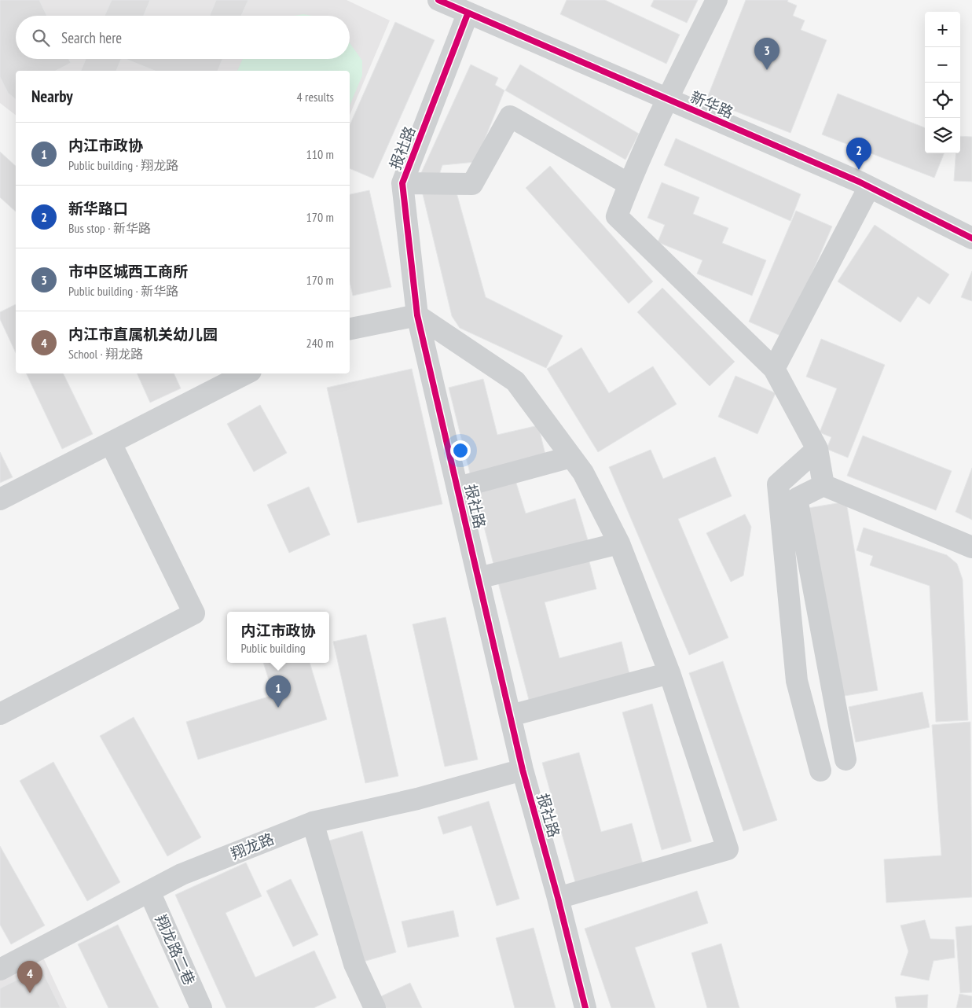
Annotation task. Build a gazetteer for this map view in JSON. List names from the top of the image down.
{
  "streets": {
    "street": [
      "新华路",
      "报社路",
      "翔龙路",
      "翔龙路二巷"
    ]
  },
  "crossings": [
    ["新华路", "报社路"],
    ["报社路", "翔龙路"],
    ["翔龙路", "翔龙路二巷"]
  ],
  "page": {
    "map_buttons": ["+", "−"],
    "search": "Search here",
    "pins": [
      "3",
      "2",
      "1",
      "4"
    ],
    "heading": ["Nearby", "4 results"],
    "list": [
      {
        "mark": "1",
        "name": "内江市政协",
        "note": "Public building · 翔龙路",
        "value": "110 m"
      },
      {
        "mark": "2",
        "name": "新华路口",
        "note": "Bus stop · 新华路",
        "value": "170 m"
      },
      {
        "mark": "3",
        "name": "市中区城西工商所",
        "note": "Public building · 新华路",
        "value": "170 m"
      },
      {
        "mark": "4",
        "name": "内江市直属机关幼儿园",
        "note": "School · 翔龙路",
        "value": "240 m"
      }
    ],
    "popup": ["内江市政协", "Public building"]
  }
}
